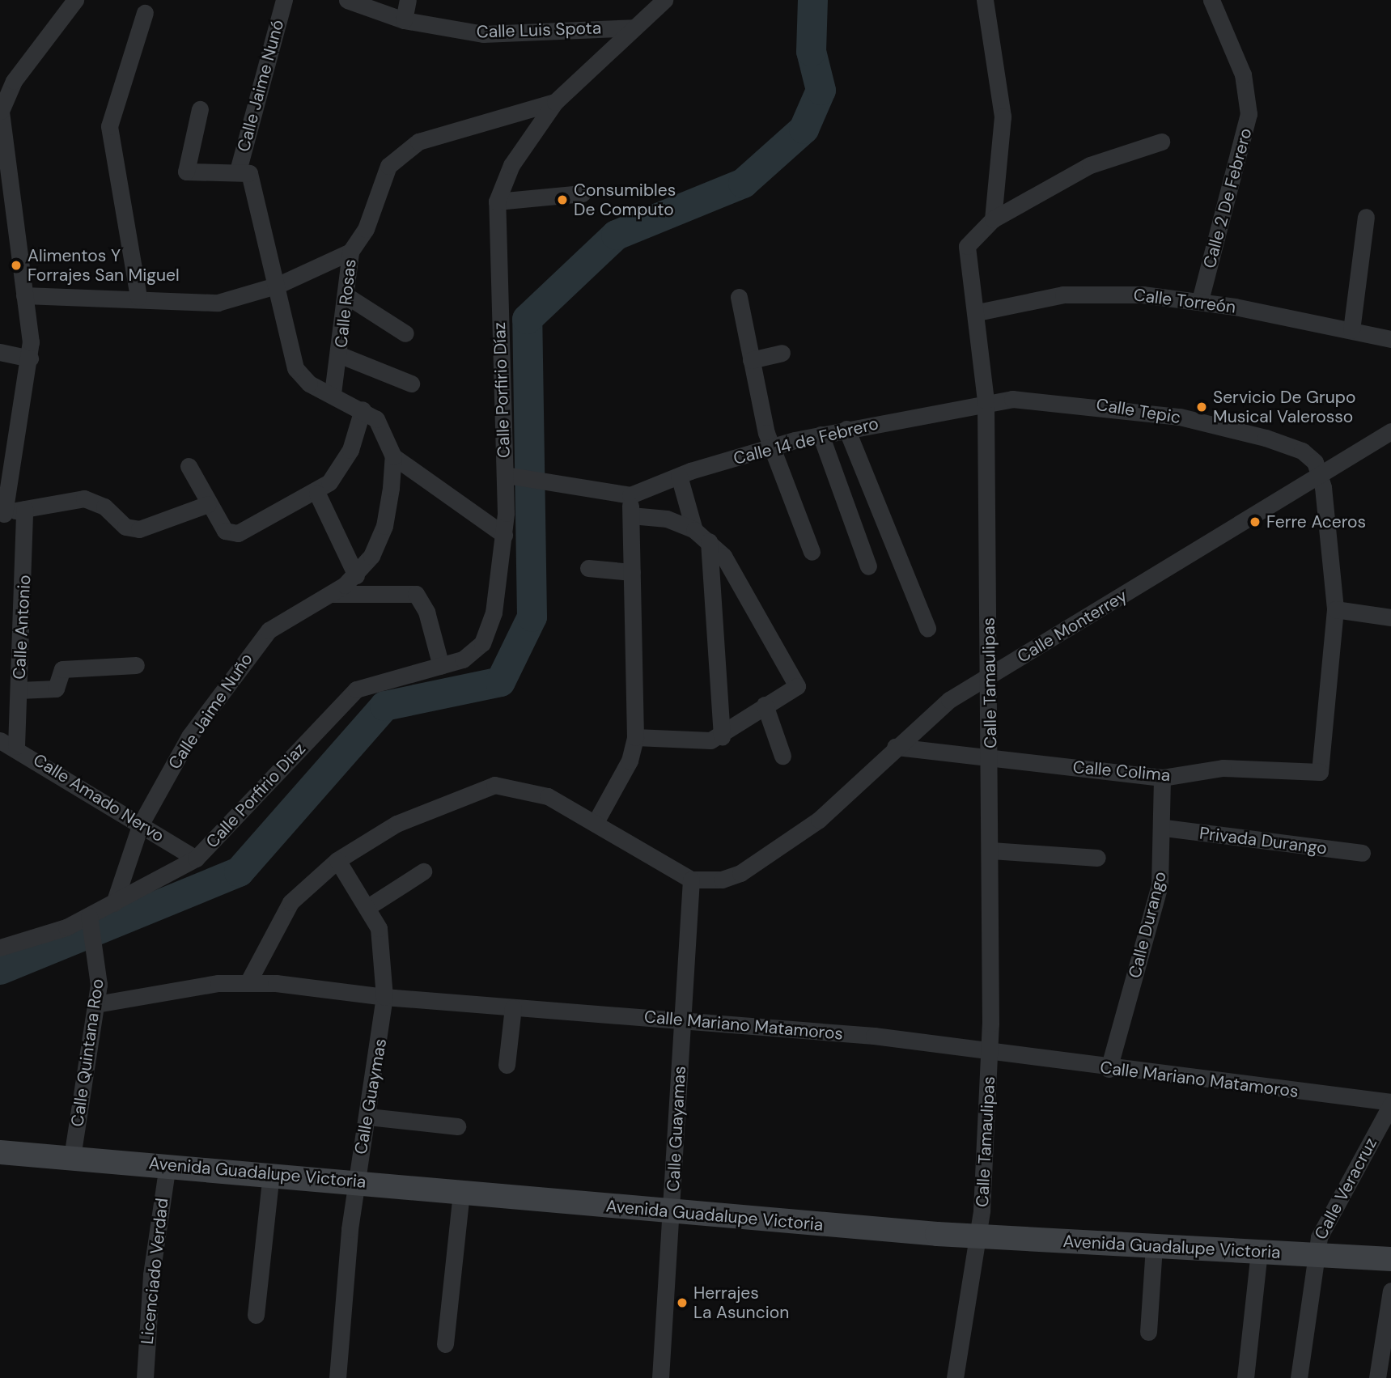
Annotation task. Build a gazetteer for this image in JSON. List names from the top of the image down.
{
  "streets": {
    "main road": ["Avenida Guadalupe Victoria"],
    "street": [
      "Calle Luis Spota",
      "Calle Jaime Nunó",
      "Calle 2 De Febrero",
      "Calle Torreón",
      "Calle Rosas",
      "Calle Porfirio Díaz",
      "Calle Tepic",
      "Calle 14 de Febrero",
      "Calle Monterrey",
      "Calle Antonio",
      "Calle Tamaulipas",
      "Calle Jaime Nuño",
      "Calle Colima",
      "Calle Porfirio Diaz",
      "Calle Amado Nervo",
      "Privada Durango",
      "Calle Durango",
      "Calle Mariano Matamoros",
      "Calle Quintana Roo",
      "Calle Guaymas",
      "Calle Guayamas",
      "Calle Veracruz",
      "Licenciado Verdad"
    ]
  },
  "crossings": [
    ["Calle Luis Spota", "Calle Porfirio Díaz"],
    ["Calle Jaime Nunó", "Calle Jaime Nuño"],
    ["Calle 2 De Febrero", "Calle Torreón"],
    ["Calle Torreón", "Calle Tamaulipas"],
    ["Calle Rosas", "Calle Porfirio Díaz"],
    ["Calle Rosas", "Calle Jaime Nuño"],
    ["Calle Porfirio Díaz", "Calle Porfirio Diaz"],
    ["Calle Tepic", "Calle 14 de Febrero"],
    ["Calle Tepic", "Calle Monterrey"],
    ["Calle Tepic", "Calle Tamaulipas"],
    ["Calle 14 de Febrero", "Calle Tamaulipas"],
    ["Calle Monterrey", "Calle Tamaulipas"],
    ["Calle Monterrey", "Calle Colima"],
    ["Calle Monterrey", "Calle Guayamas"],
    ["Calle Antonio", "Calle Amado Nervo"],
    ["Calle Tamaulipas", "Calle Colima"],
    ["Calle Tamaulipas", "Calle Mariano Matamoros"],
    ["Calle Tamaulipas", "Avenida Guadalupe Victoria"],
    ["Calle Jaime Nuño", "Calle Porfirio Diaz"],
    ["Calle Jaime Nuño", "Calle Amado Nervo"],
    ["Calle Colima", "Calle Durango"],
    ["Calle Porfirio Diaz", "Calle Amado Nervo"],
    ["Calle Porfirio Diaz", "Calle Quintana Roo"],
    ["Privada Durango", "Calle Durango"],
    ["Calle Durango", "Calle Mariano Matamoros"],
    ["Calle Mariano Matamoros", "Calle Quintana Roo"],
    ["Calle Mariano Matamoros", "Calle Guaymas"],
    ["Calle Mariano Matamoros", "Calle Guayamas"],
    ["Calle Mariano Matamoros", "Calle Veracruz"],
    ["Calle Quintana Roo", "Avenida Guadalupe Victoria"],
    ["Calle Guaymas", "Avenida Guadalupe Victoria"],
    ["Calle Guayamas", "Avenida Guadalupe Victoria"],
    ["Avenida Guadalupe Victoria", "Calle Veracruz"],
    ["Avenida Guadalupe Victoria", "Licenciado Verdad"]
  ],
  "places": [
    "Consumibles De Computo",
    "Alimentos Y Forrajes San Miguel",
    "Servicio De Grupo Musical Valerosso",
    "Ferre Aceros",
    "Herrajes La Asuncion"
  ]
}
